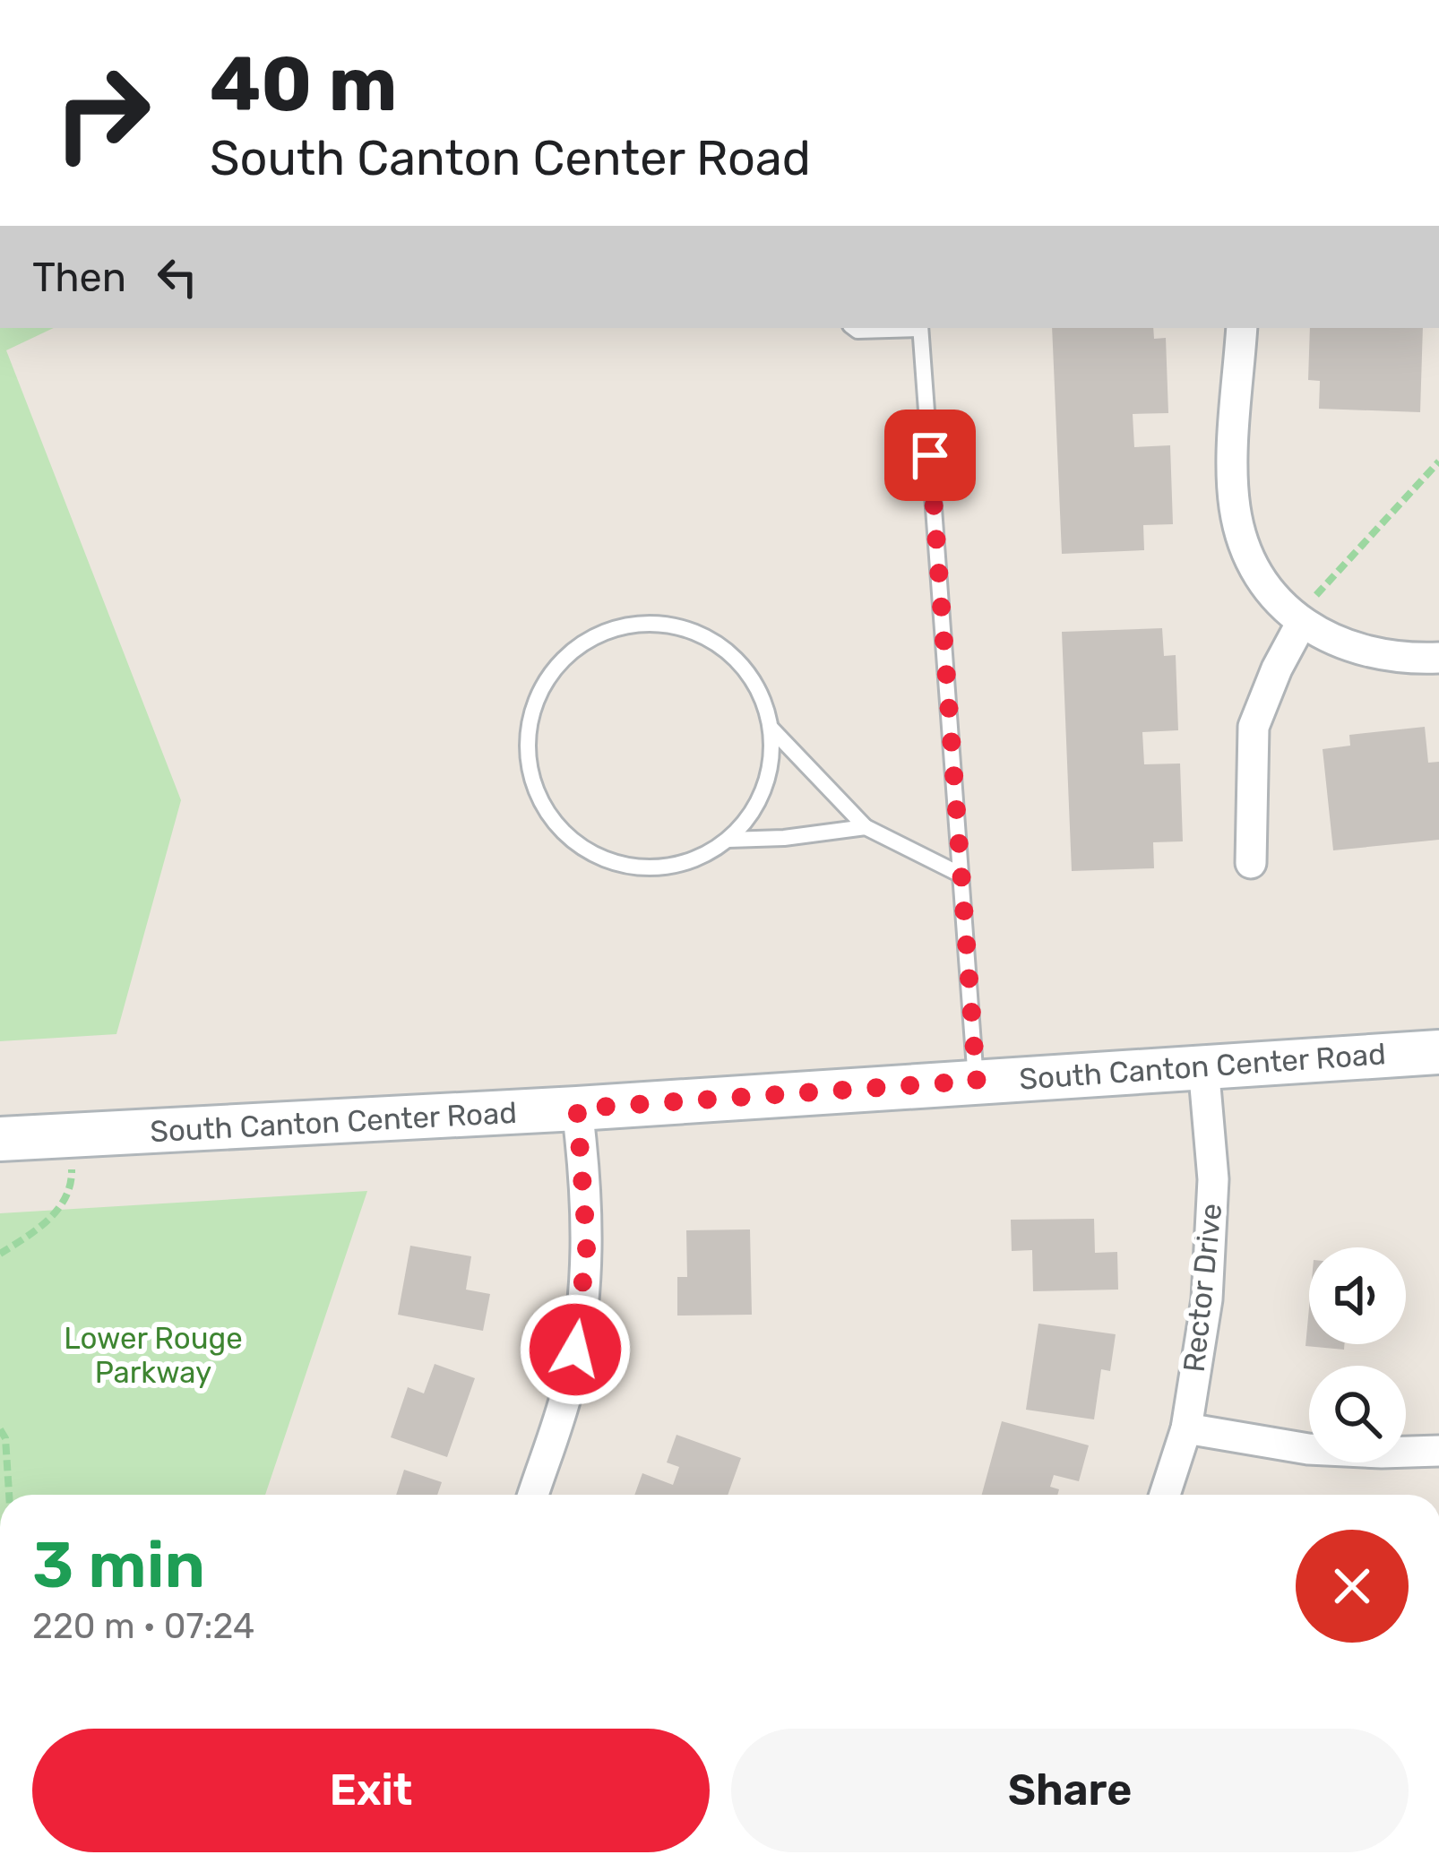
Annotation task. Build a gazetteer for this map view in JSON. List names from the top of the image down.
{
  "streets": {
    "main road": ["South Canton Center Road"],
    "street": ["Rector Drive"]
  },
  "crossings": [
    ["South Canton Center Road", "Rector Drive"]
  ],
  "parks": ["Lower Rouge Parkway"],
  "page": {
    "turn": ["40 m", "South Canton Center Road"],
    "then": "Then",
    "heading": ["3 min", "220 m · 07:24"],
    "buttons": ["Exit", "Share"]
  }
}
